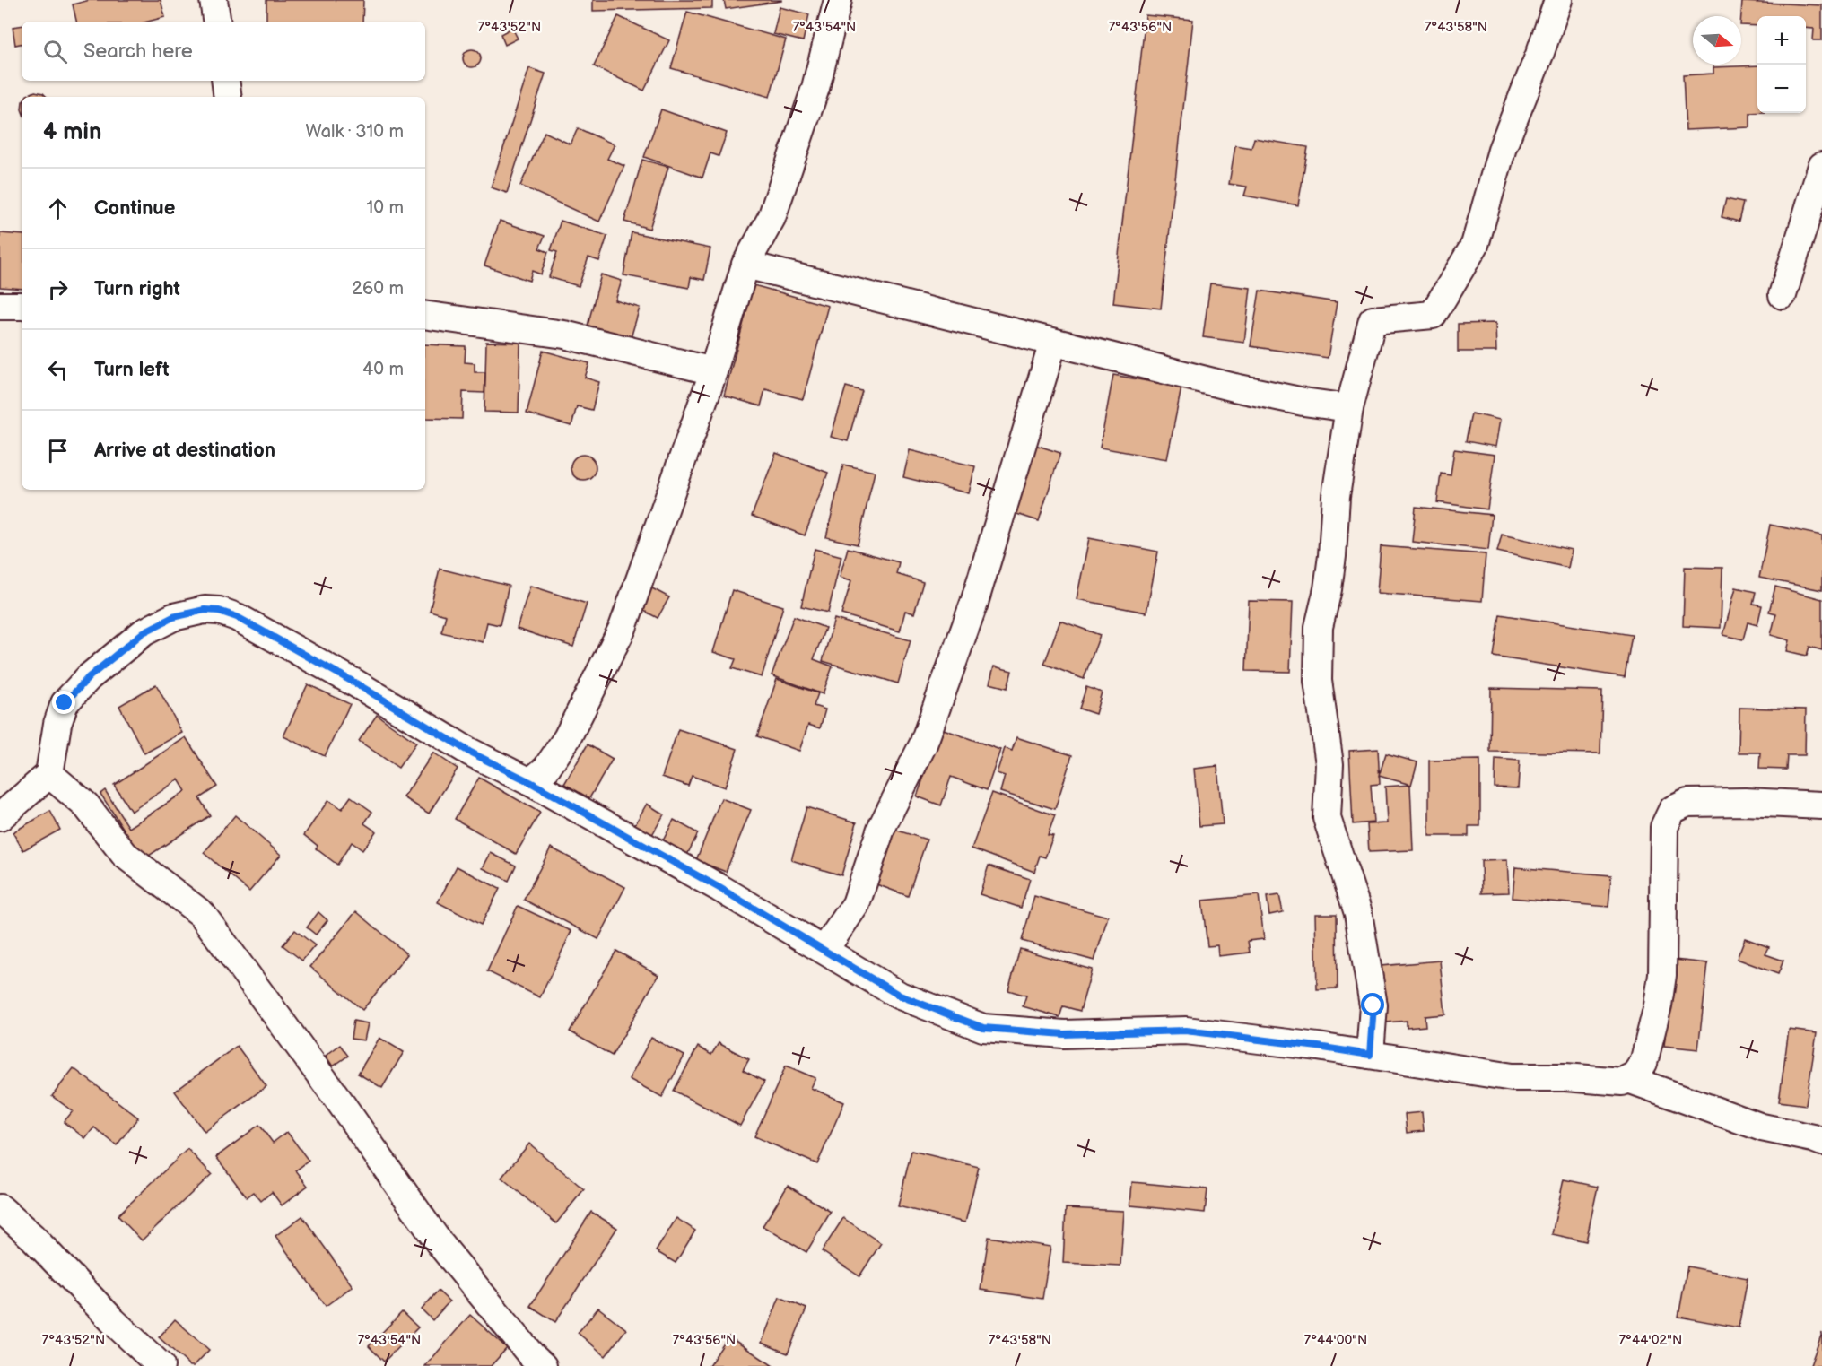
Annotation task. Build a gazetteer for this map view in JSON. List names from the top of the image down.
{
  "north": "right",
  "page": {
    "map_buttons": ["+", "−"],
    "search": "Search here",
    "heading": ["4 min", "Walk · 310 m"],
    "list": [
      ["Continue", "10 m"],
      ["Turn right", "260 m"],
      ["Turn left", "40 m"],
      "Arrive at destination"
    ]
  },
  "coordinates": [
    "7°43'52\"N",
    "7°43'54\"N",
    "7°43'56\"N",
    "7°43'58\"N",
    "7°44'02\"N",
    "7°44'00\"N"
  ]
}
